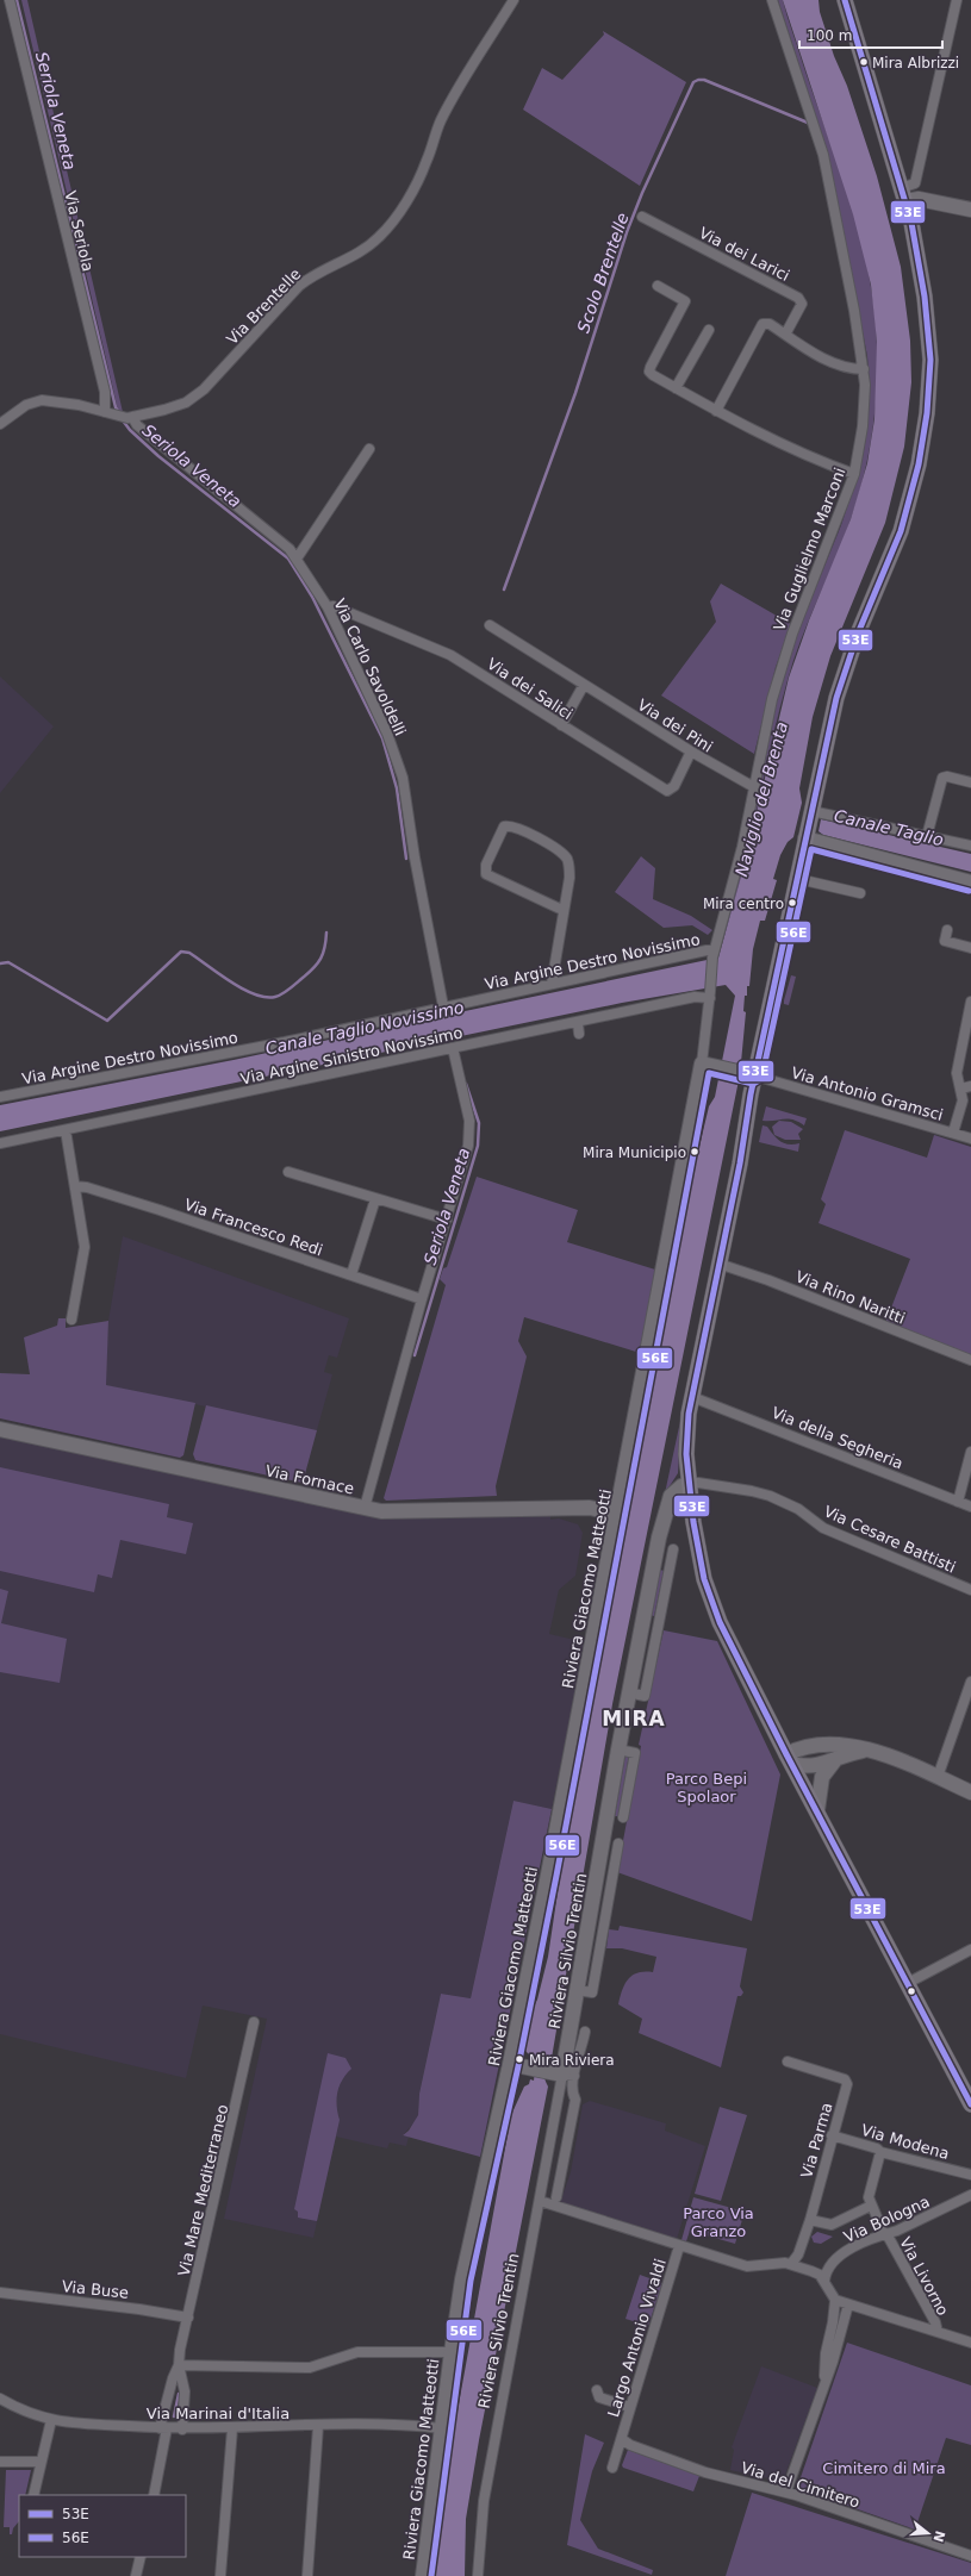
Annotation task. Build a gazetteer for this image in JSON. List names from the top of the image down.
{
  "streets": {
    "street": [
      "Via Seriola",
      "Via dei Larici",
      "Via Brentelle",
      "Via Guglielmo Marconi",
      "Via Carlo Savoldelli",
      "Via dei Salici",
      "Via dei Pini",
      "Via Argine Destro Novissimo",
      "Via Argine Sinistro Novissimo",
      "Via Antonio Gramsci",
      "Via Francesco Redi",
      "Via Rino Naritti",
      "Via della Segheria",
      "Via Fornace",
      "Via Cesare Battisti",
      "Riviera Giacomo Matteotti",
      "Riviera Silvio Trentin",
      "Via Parma",
      "Via Modena",
      "Via Mare Mediterraneo",
      "Via Bologna",
      "Via Livorno",
      "Via Buse",
      "Largo Antonio Vivaldi",
      "Via Marinai d'Italia",
      "Via del Cimitero"
    ]
  },
  "crossings": [
    ["Via Seriola", "Via Brentelle"],
    ["Via Brentelle", "Via Carlo Savoldelli"],
    ["Via Guglielmo Marconi", "Via dei Pini"],
    ["Via Guglielmo Marconi", "Via Argine Destro Novissimo"],
    ["Via Guglielmo Marconi", "Via Argine Sinistro Novissimo"],
    ["Via Guglielmo Marconi", "Riviera Giacomo Matteotti"],
    ["Via Carlo Savoldelli", "Via dei Salici"],
    ["Via Carlo Savoldelli", "Via Argine Destro Novissimo"],
    ["Via dei Salici", "Via dei Pini"],
    ["Via Fornace", "Riviera Giacomo Matteotti"],
    ["Via Cesare Battisti", "Riviera Silvio Trentin"],
    ["Riviera Giacomo Matteotti", "Via Marinai d'Italia"],
    ["Via Parma", "Via Modena"],
    ["Via Mare Mediterraneo", "Via Buse"],
    ["Via Mare Mediterraneo", "Via Marinai d'Italia"],
    ["Via Bologna", "Via Livorno"],
    ["Largo Antonio Vivaldi", "Via del Cimitero"]
  ],
  "districts": ["MIRA"],
  "water": [
    "Seriola Veneta",
    "Scolo Brentelle",
    "Naviglio del Brenta",
    "Canale Taglio",
    "Canale Taglio Novissimo"
  ],
  "parks": ["Parco Bepi Spolaor", "Parco Via Granzo", "Cimitero di Mira"],
  "places": [
    "Mira Albrizzi",
    "Mira centro",
    "Mira Municipio",
    "Mira Riviera"
  ],
  "lines": ["transit line 53E", "transit line 56E"],
  "legend": ["53E", "56E"],
  "scale_bar": "100 m",
  "north": "right"
}
